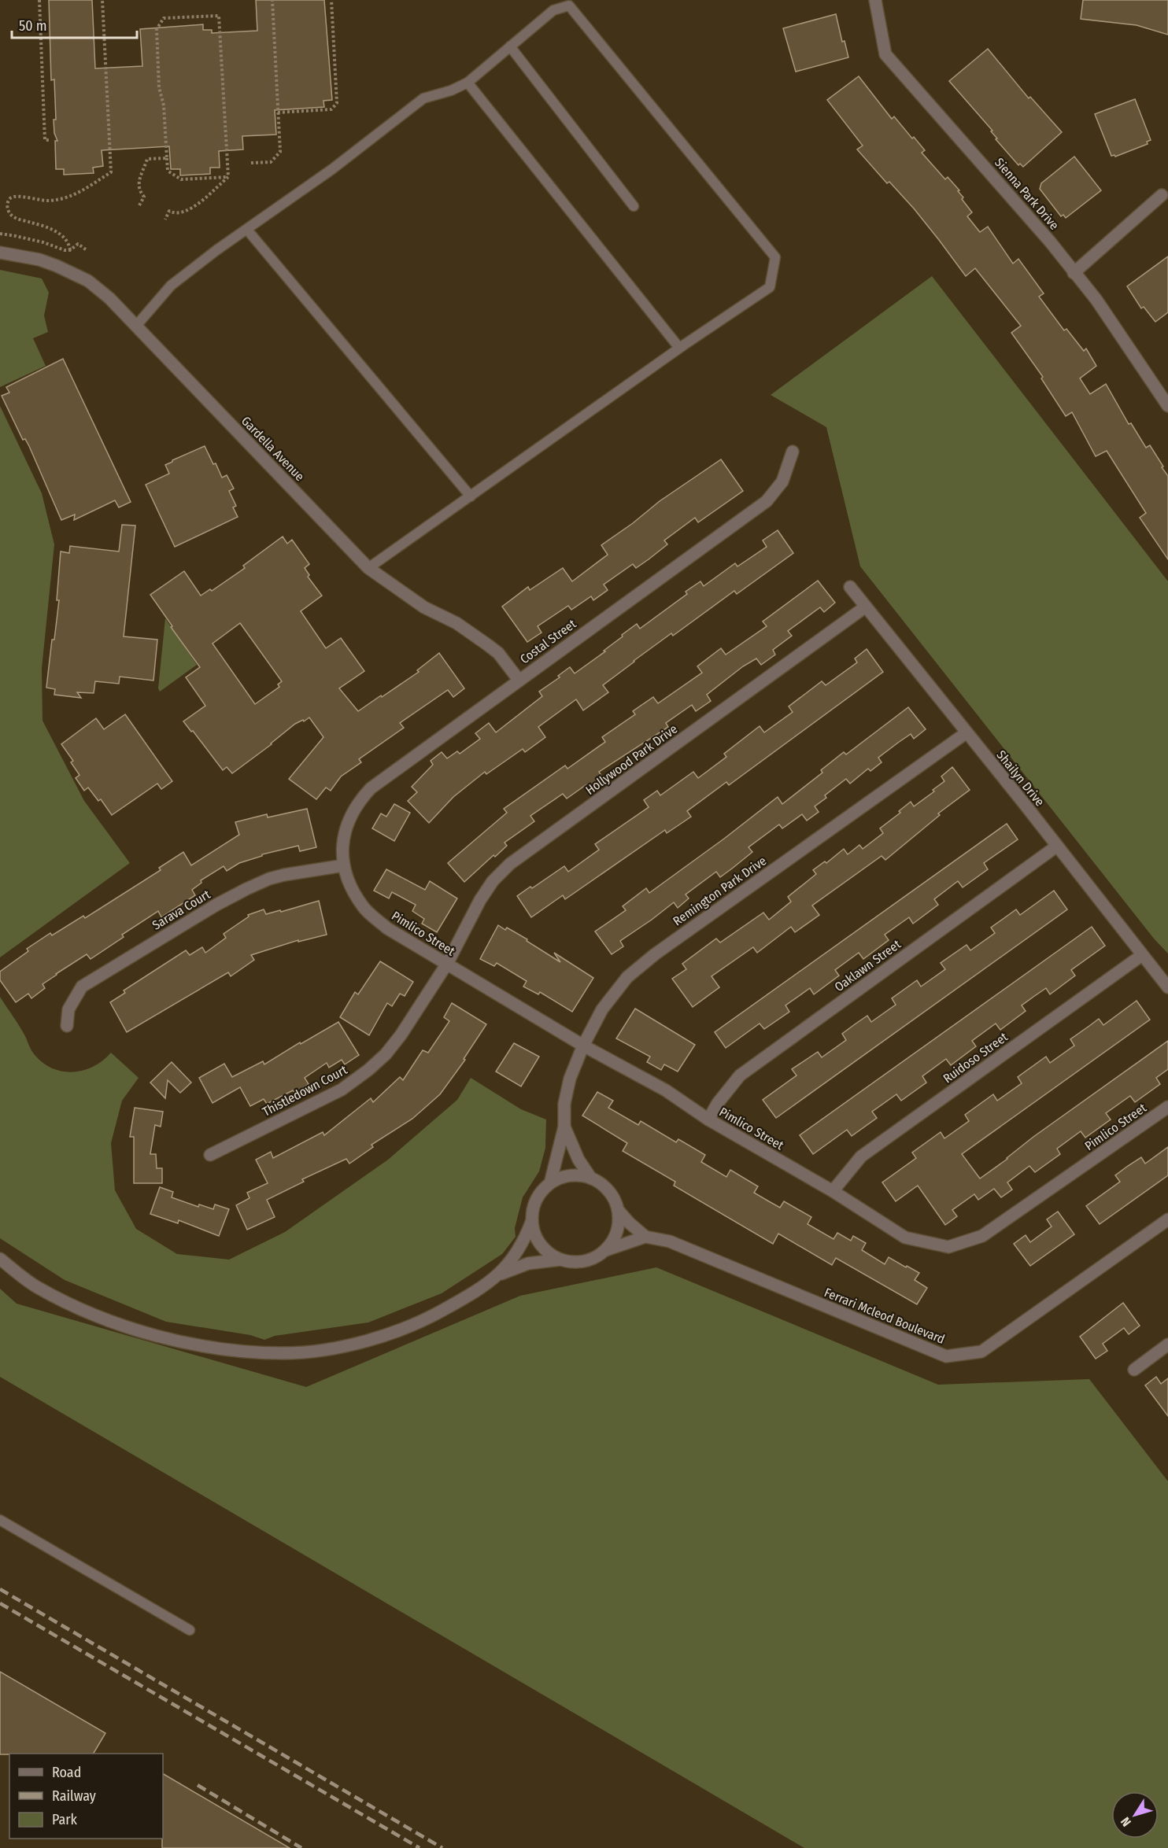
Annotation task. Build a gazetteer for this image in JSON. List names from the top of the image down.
{
  "streets": {
    "street": [
      "Sienna Park Drive",
      "Gardella Avenue",
      "Costal Street",
      "Hollywood Park Drive",
      "Shailyn Drive",
      "Remington Park Drive",
      "Sarava Court",
      "Pimlico Street",
      "Oaklawn Street",
      "Ruidoso Street",
      "Thistledown Court",
      "Ferrari Mcleod Boulevard"
    ]
  },
  "crossings": [
    ["Gardella Avenue", "Costal Street"],
    ["Costal Street", "Sarava Court"],
    ["Costal Street", "Pimlico Street"],
    ["Hollywood Park Drive", "Shailyn Drive"],
    ["Hollywood Park Drive", "Pimlico Street"],
    ["Hollywood Park Drive", "Thistledown Court"],
    ["Shailyn Drive", "Remington Park Drive"],
    ["Shailyn Drive", "Oaklawn Street"],
    ["Shailyn Drive", "Ruidoso Street"],
    ["Remington Park Drive", "Pimlico Street"],
    ["Sarava Court", "Pimlico Street"],
    ["Pimlico Street", "Oaklawn Street"],
    ["Pimlico Street", "Ruidoso Street"],
    ["Pimlico Street", "Thistledown Court"]
  ],
  "legend": ["Road", "Railway", "Park"],
  "scale_bar": "50 m",
  "north": "bottom left"
}
